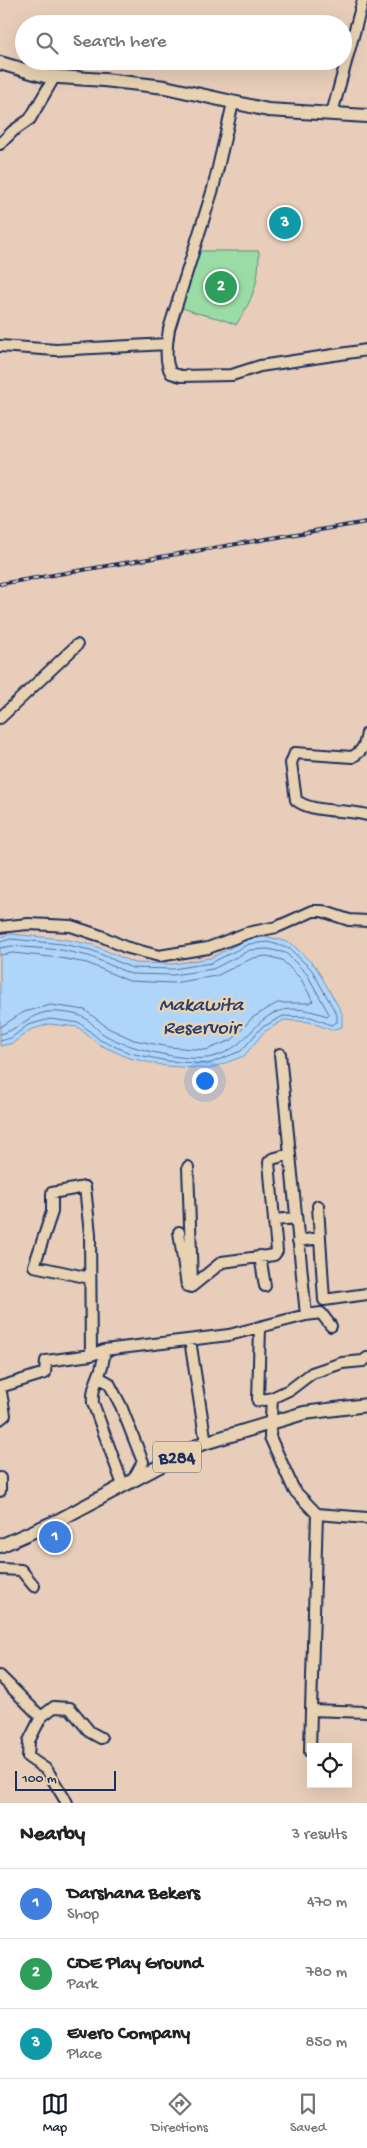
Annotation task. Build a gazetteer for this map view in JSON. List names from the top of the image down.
{
  "streets": {
    "main road": ["B284"]
  },
  "water": ["Makawita Reservoir"],
  "scale_bar": "100 m",
  "page": {
    "search": "Search here",
    "pins": ["3", "2", "1"],
    "scale": "100 m",
    "heading": ["Nearby", "3 results"],
    "list": [
      {
        "mark": "1",
        "name": "Darshana Bekers",
        "note": "Shop",
        "value": "470 m"
      },
      {
        "mark": "2",
        "name": "CDE Play Ground",
        "note": "Park",
        "value": "780 m"
      },
      {
        "mark": "3",
        "name": "Evero Company",
        "note": "Place",
        "value": "850 m"
      }
    ],
    "nav": ["Map", "Directions", "Saved"]
  }
}
